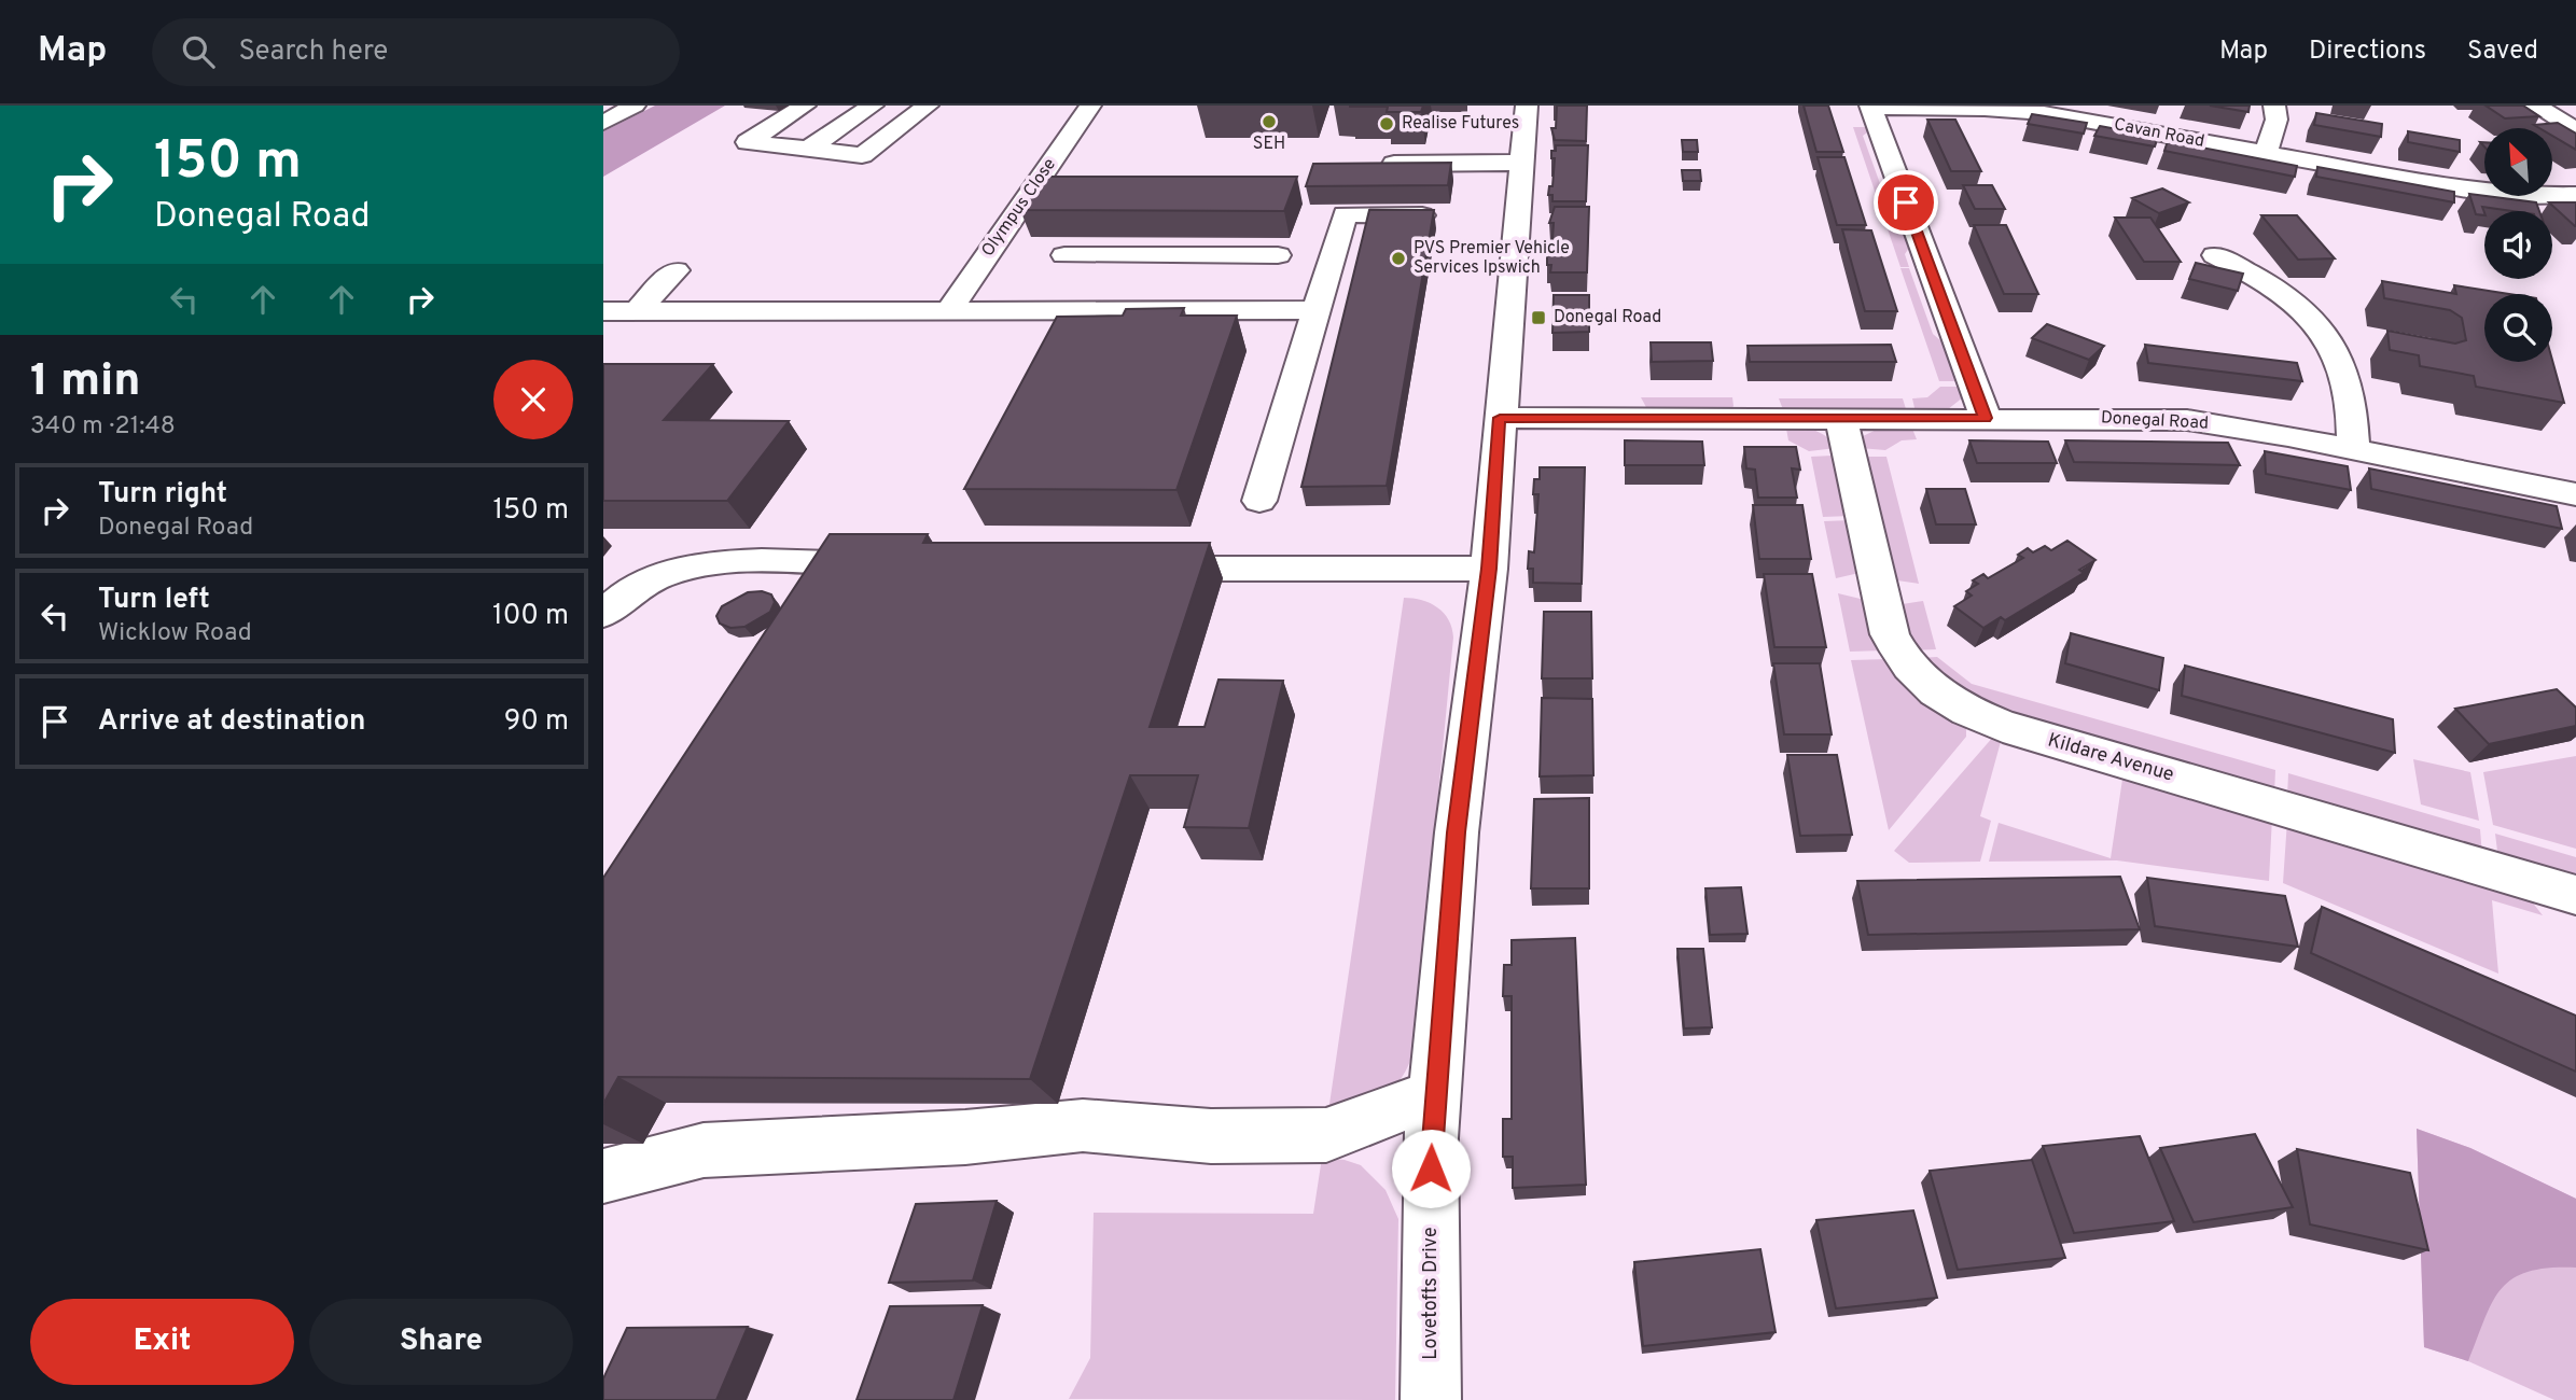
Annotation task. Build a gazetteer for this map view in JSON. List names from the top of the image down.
{
  "streets": {
    "street": [
      "Cavan Road",
      "Olympus Close",
      "Donegal Road",
      "Kildare Avenue",
      "Lovetofts Drive"
    ]
  },
  "crossings": [
    ["Donegal Road", "Kildare Avenue"],
    ["Donegal Road", "Lovetofts Drive"]
  ],
  "places": {
    "other": ["SEH", "Realise Futures", "PVS Premier Vehicle Services Ipswich"],
    "transit": ["Donegal Road"]
  },
  "north": "top left",
  "page": {
    "header": "Map",
    "search": "Search here",
    "nav": ["Map", "Directions", "Saved"],
    "turn": ["150 m", "Donegal Road"],
    "heading": ["1 min", "340 m · 21:48"],
    "list": [
      {
        "name": "Turn right",
        "note": "Donegal Road",
        "value": "150 m"
      },
      {
        "name": "Turn left",
        "note": "Wicklow Road",
        "value": "100 m"
      },
      {
        "name": "Arrive at destination",
        "value": "90 m"
      }
    ],
    "buttons": ["Exit", "Share"]
  }
}
